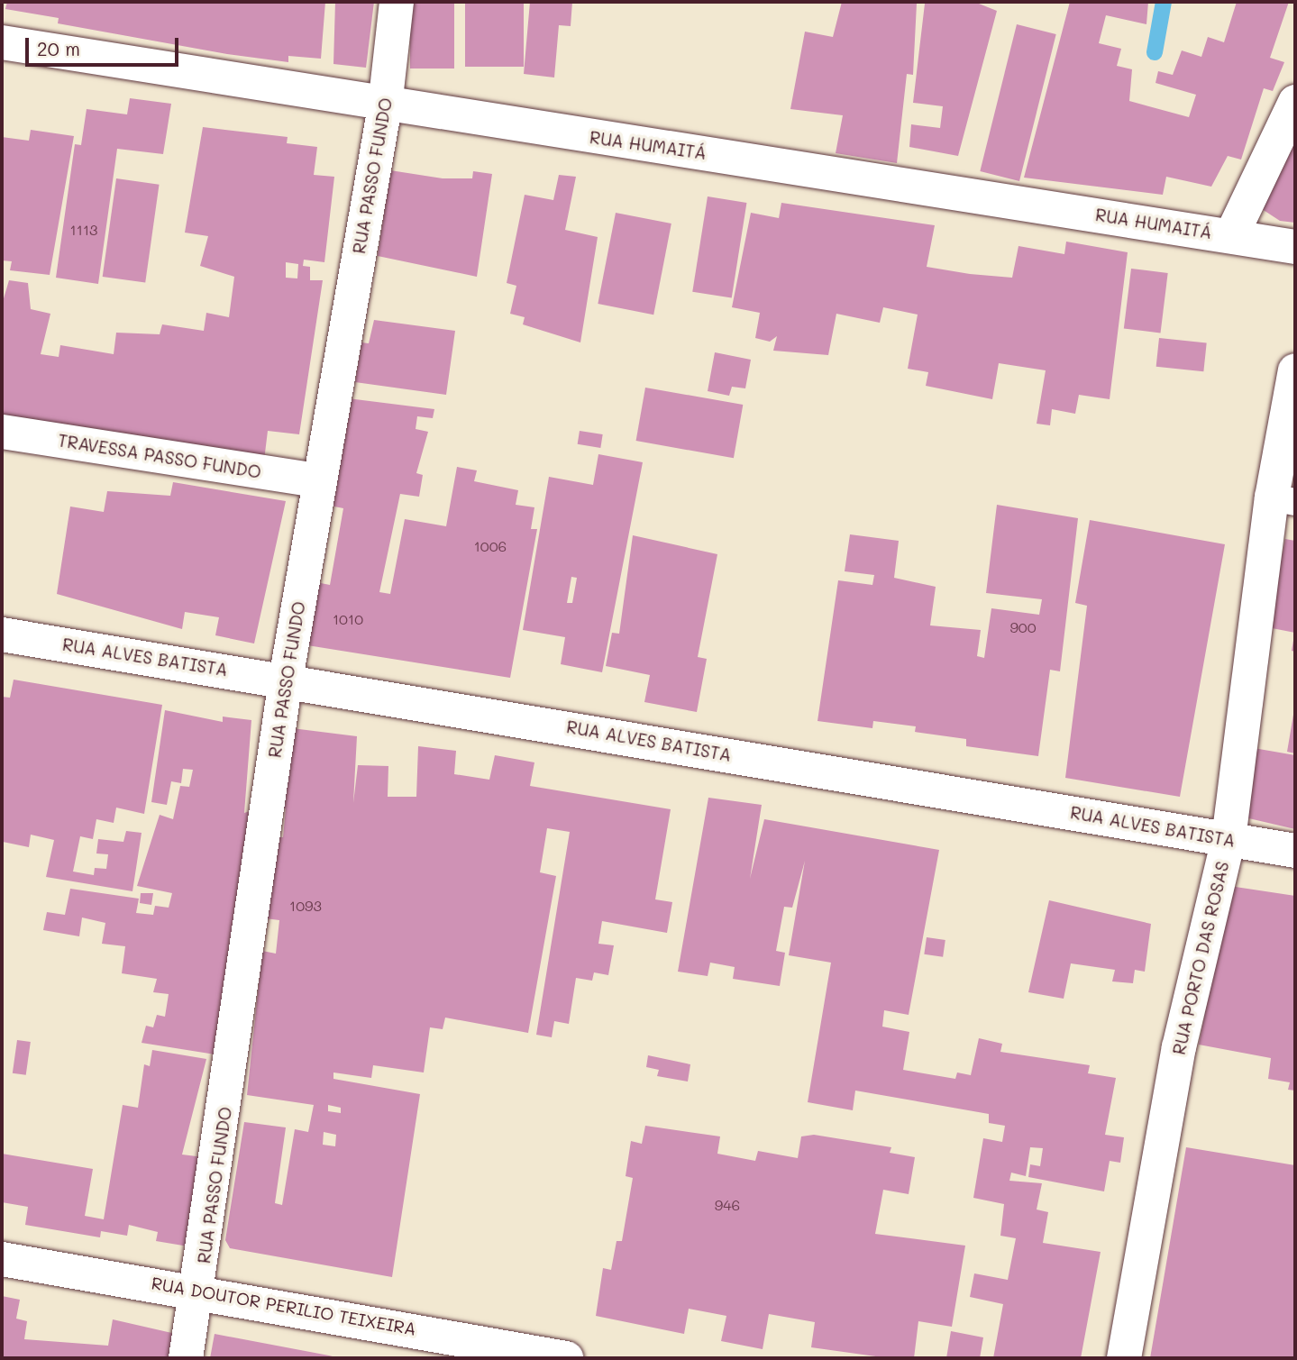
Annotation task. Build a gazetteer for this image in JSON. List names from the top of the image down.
{
  "streets": {
    "street": [
      "RUA HUMAITÁ",
      "RUA PASSO FUNDO",
      "TRAVESSA PASSO FUNDO",
      "RUA ALVES BATISTA",
      "RUA PORTO DAS ROSAS",
      "RUA DOUTOR PERILIO TEIXEIRA"
    ]
  },
  "crossings": [
    ["RUA HUMAITÁ", "RUA PASSO FUNDO"],
    ["RUA PASSO FUNDO", "TRAVESSA PASSO FUNDO"],
    ["RUA PASSO FUNDO", "RUA ALVES BATISTA"],
    ["RUA PASSO FUNDO", "RUA DOUTOR PERILIO TEIXEIRA"],
    ["RUA ALVES BATISTA", "RUA PORTO DAS ROSAS"]
  ],
  "house_numbers": [
    "1113",
    "1006",
    "1010",
    "900",
    "1093",
    "946"
  ],
  "scale_bar": "20 m"
}
